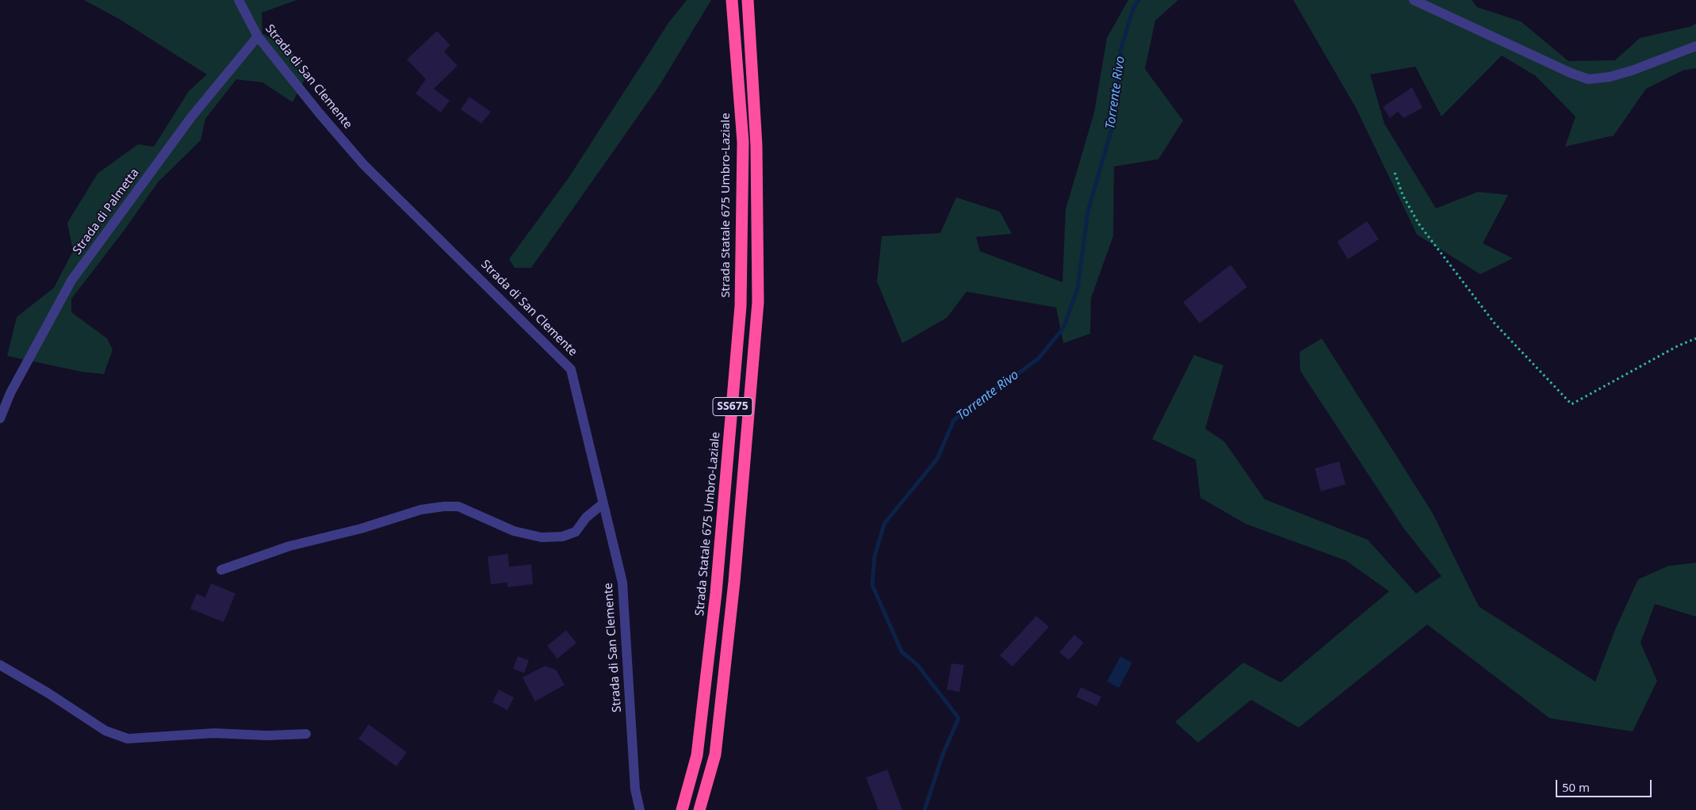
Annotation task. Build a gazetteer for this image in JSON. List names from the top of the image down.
{
  "streets": {
    "highway": ["Strada Statale 675 Umbro-Laziale", "SS675"],
    "street": ["Strada di San Clemente", "Strada di Palmetta"]
  },
  "crossings": [
    ["Strada di San Clemente", "Strada di Palmetta"]
  ],
  "water": ["Torrente Rivo"],
  "scale_bar": "50 m"
}
